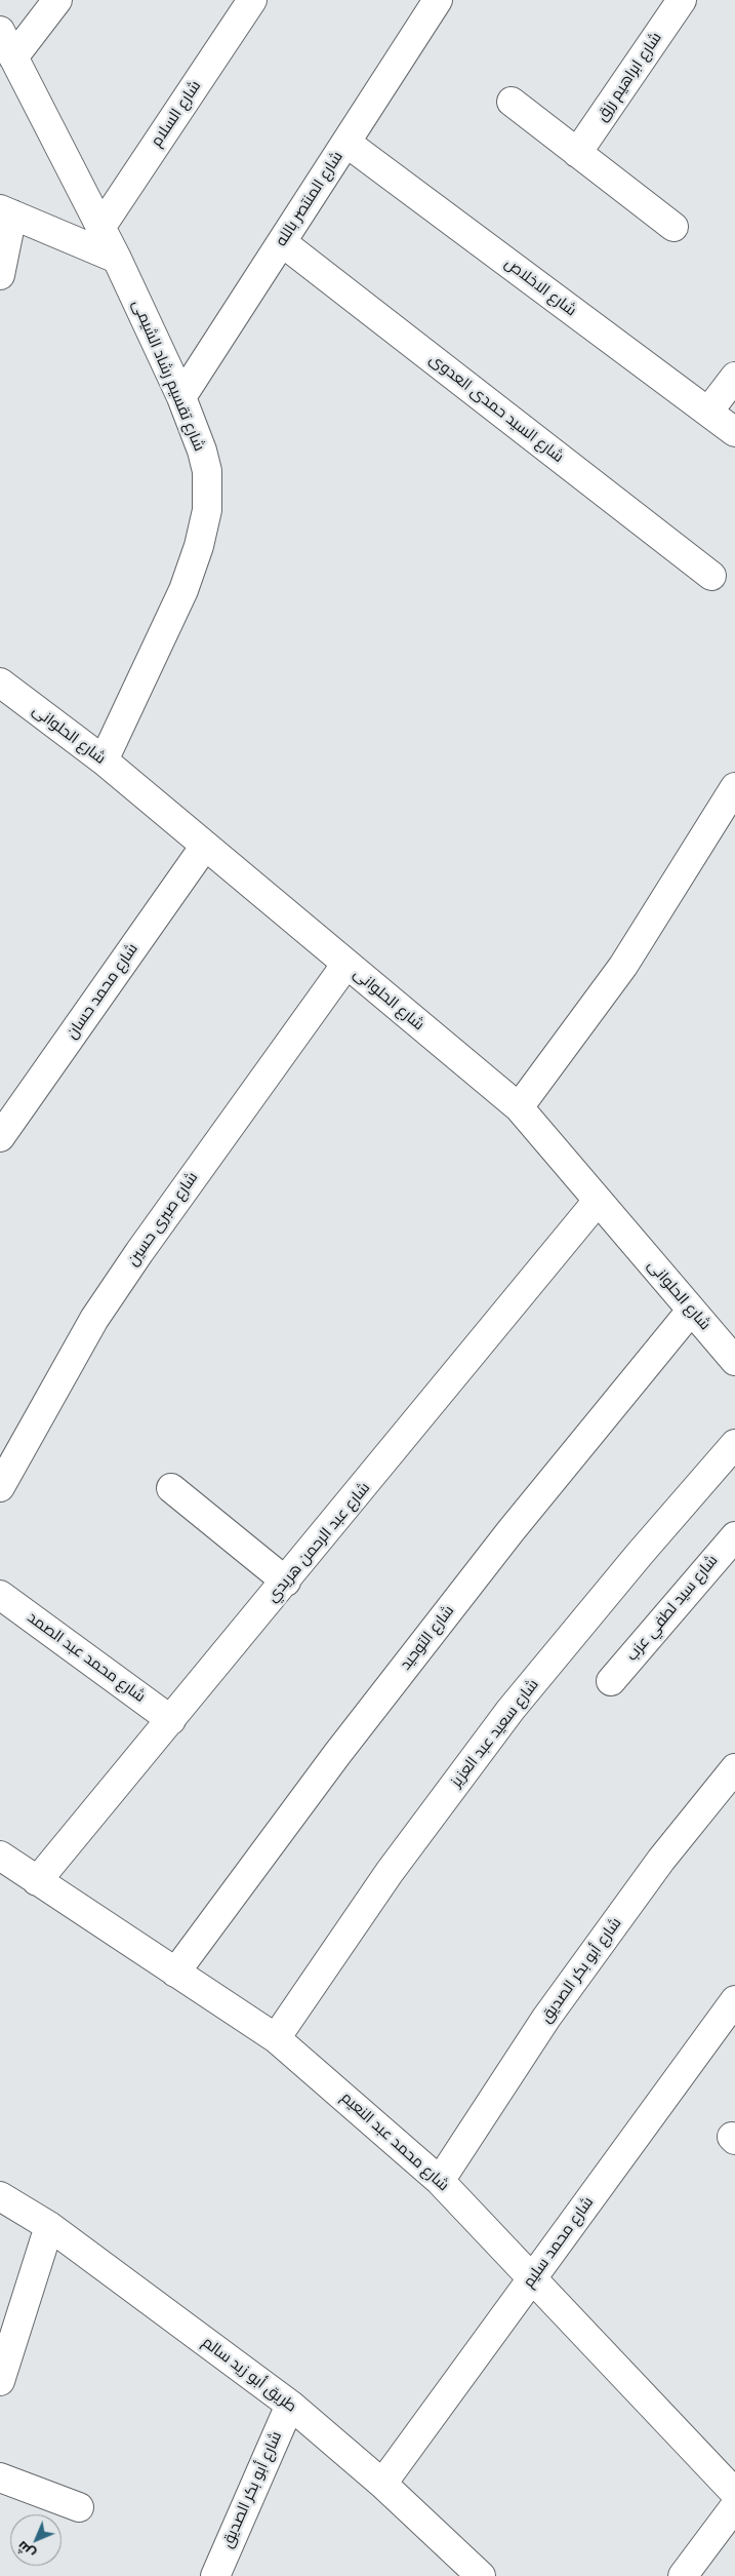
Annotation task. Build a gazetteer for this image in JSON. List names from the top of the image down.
{
  "streets": {
    "street": [
      "شارع ابراهيم رزق",
      "شارع السلام",
      "شارع المنتصر بالله",
      "شارع الاخلاص",
      "شارع تقسيم رشاد الشيمى",
      "شارع السيد حمدى العدوى",
      "شارع الحلوانى",
      "شارع محمد حسان",
      "شارع صبرى حسين",
      "شارع عبد الرحمن هريدي",
      "شارع سيد لطفي عزب",
      "شارع التوحيد",
      "شارع محمد عبد الصمد",
      "شارع سعيد عبد العزيز",
      "شارع أبو بكر الصديق",
      "شارع محمد عبد النعيم",
      "شارع محمد سليم",
      "طريق أبو زيد سالم"
    ]
  },
  "crossings": [
    ["شارع السلام", "شارع تقسيم رشاد الشيمى"],
    ["شارع المنتصر بالله", "شارع الاخلاص"],
    ["شارع المنتصر بالله", "شارع تقسيم رشاد الشيمى"],
    ["شارع المنتصر بالله", "شارع السيد حمدى العدوى"],
    ["شارع تقسيم رشاد الشيمى", "شارع الحلوانى"],
    ["شارع الحلوانى", "شارع محمد حسان"],
    ["شارع الحلوانى", "شارع صبرى حسين"],
    ["شارع الحلوانى", "شارع عبد الرحمن هريدي"],
    ["شارع الحلوانى", "شارع التوحيد"],
    ["شارع عبد الرحمن هريدي", "شارع محمد عبد الصمد"],
    ["شارع عبد الرحمن هريدي", "شارع محمد عبد النعيم"],
    ["شارع التوحيد", "شارع محمد عبد النعيم"],
    ["شارع سعيد عبد العزيز", "شارع محمد عبد النعيم"],
    ["شارع أبو بكر الصديق", "شارع محمد عبد النعيم"],
    ["شارع أبو بكر الصديق", "طريق أبو زيد سالم"],
    ["شارع محمد عبد النعيم", "شارع محمد سليم"],
    ["شارع محمد سليم", "طريق أبو زيد سالم"]
  ],
  "north": "bottom left"
}
